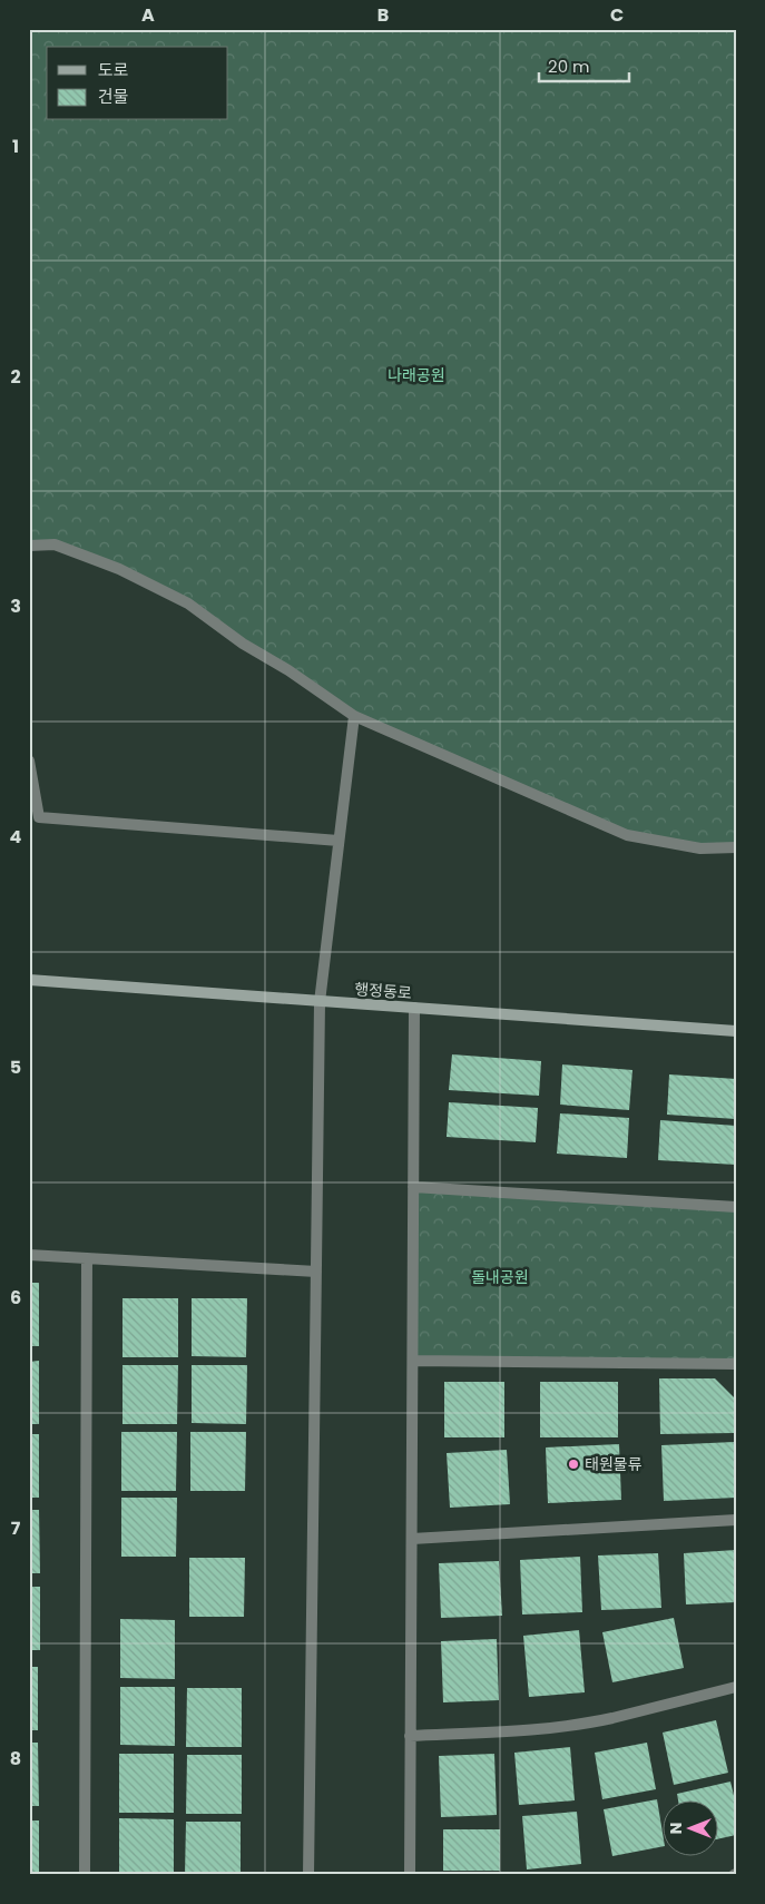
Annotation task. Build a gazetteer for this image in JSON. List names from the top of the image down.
{
  "streets": {
    "street": ["행정동로"]
  },
  "parks": ["나래공원", "돌내공원"],
  "places": ["태원물류"],
  "legend": ["도로", "건물"],
  "scale_bar": "20 m",
  "north": "left",
  "grid": {
    "columns": ["A", "B", "C"],
    "rows": [
      "1",
      "2",
      "3",
      "4",
      "5",
      "6",
      "7",
      "8"
    ]
  }
}
